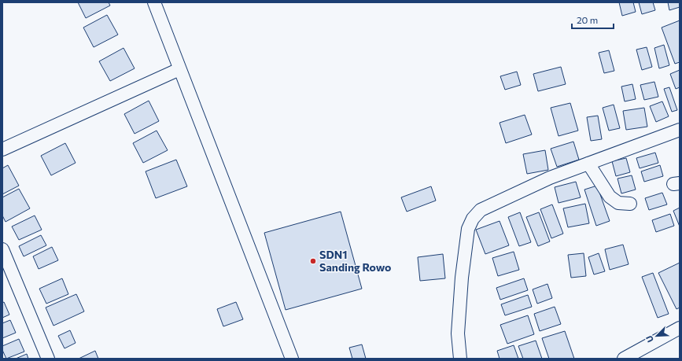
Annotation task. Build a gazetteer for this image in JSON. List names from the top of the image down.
{
  "places": ["SDN1 Sanding Rowo"],
  "scale_bar": "20 m",
  "north": "bottom left"
}
